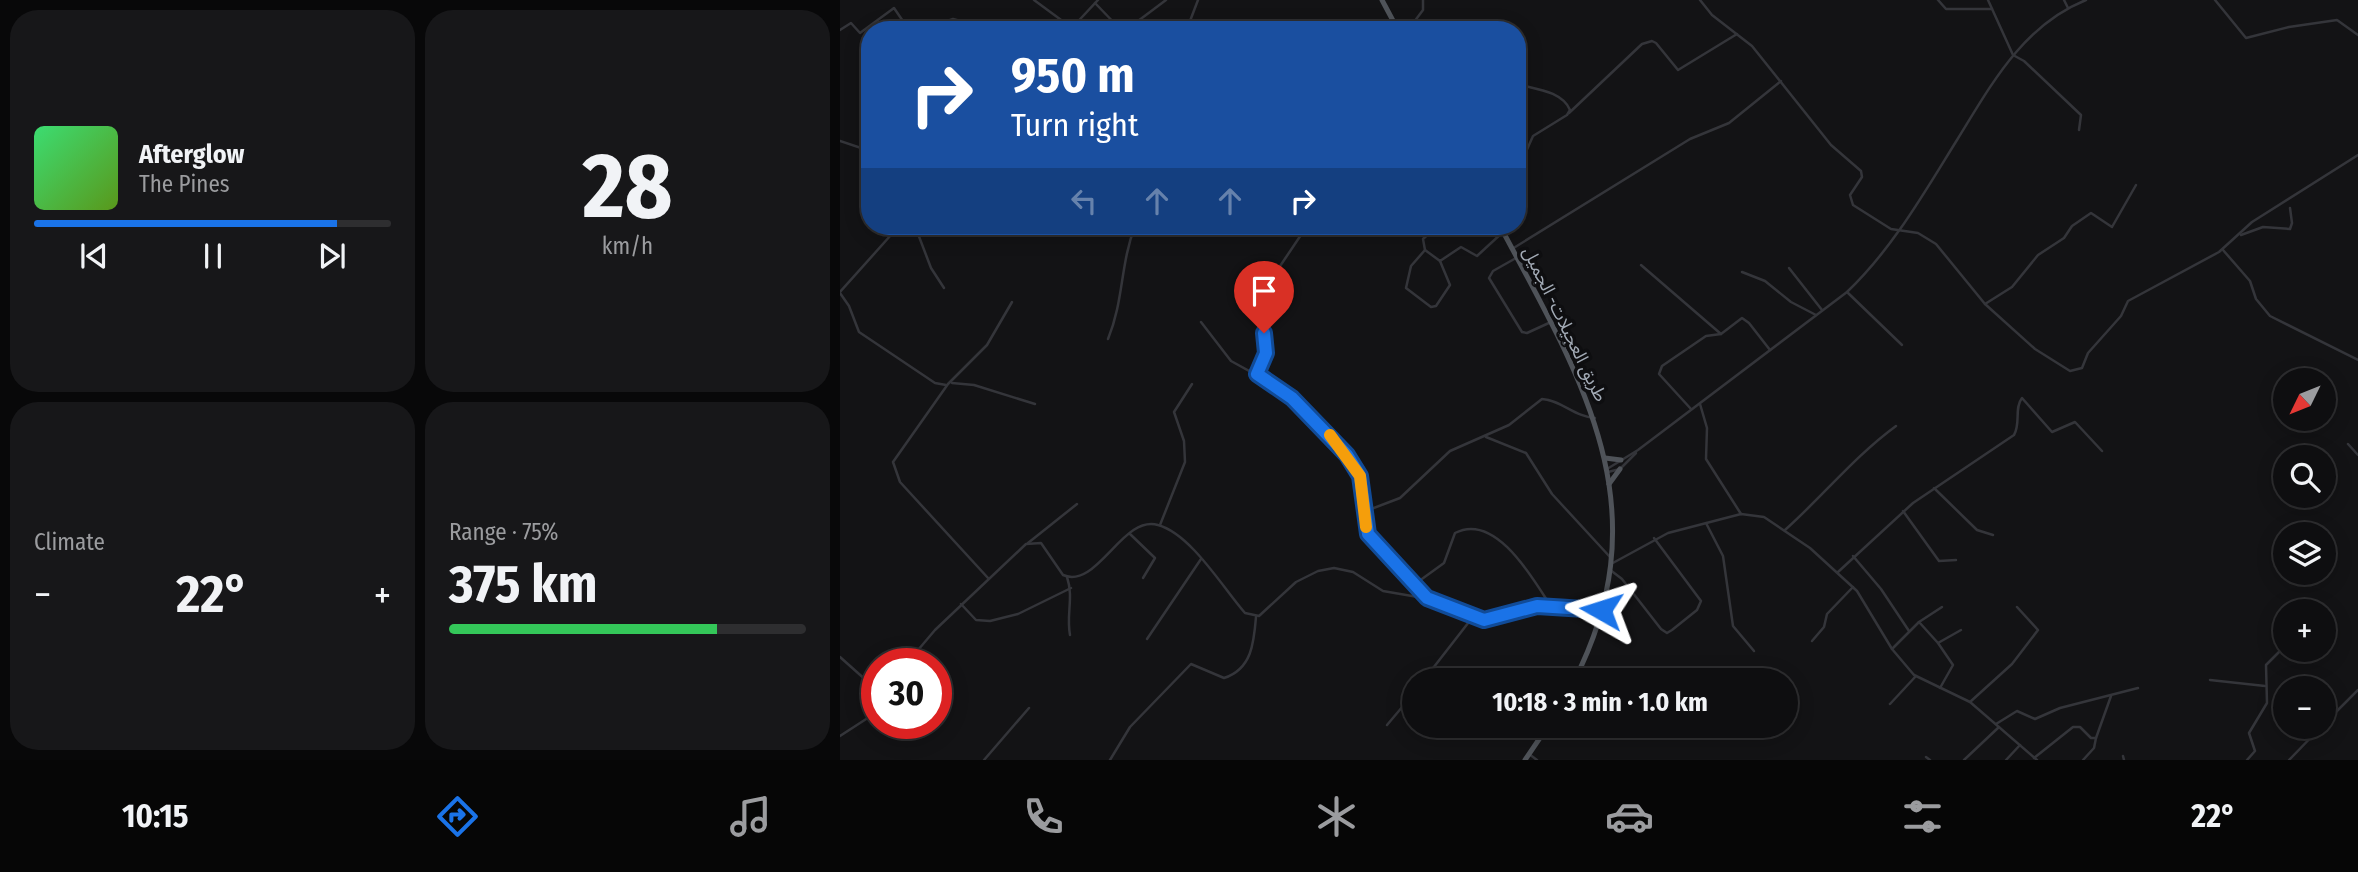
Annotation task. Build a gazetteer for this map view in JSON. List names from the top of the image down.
{
  "streets": {
    "main road": ["طريق العجيلات- الجميل"]
  },
  "north": "bottom left",
  "page": {
    "tile": [
      ["28", "km/h"],
      "Climate",
      ["Range · 75%", "375 km"]
    ],
    "turn": ["950 m", "Turn right"],
    "song": ["Afterglow", "The Pines"],
    "map_buttons": ["+", "−"],
    "heat": ["−", "22°", "+"],
    "limit": "30",
    "trip": "10:18 · 3 min · 1.0 km",
    "tabs": ["10:15", "22°"]
  }
}
